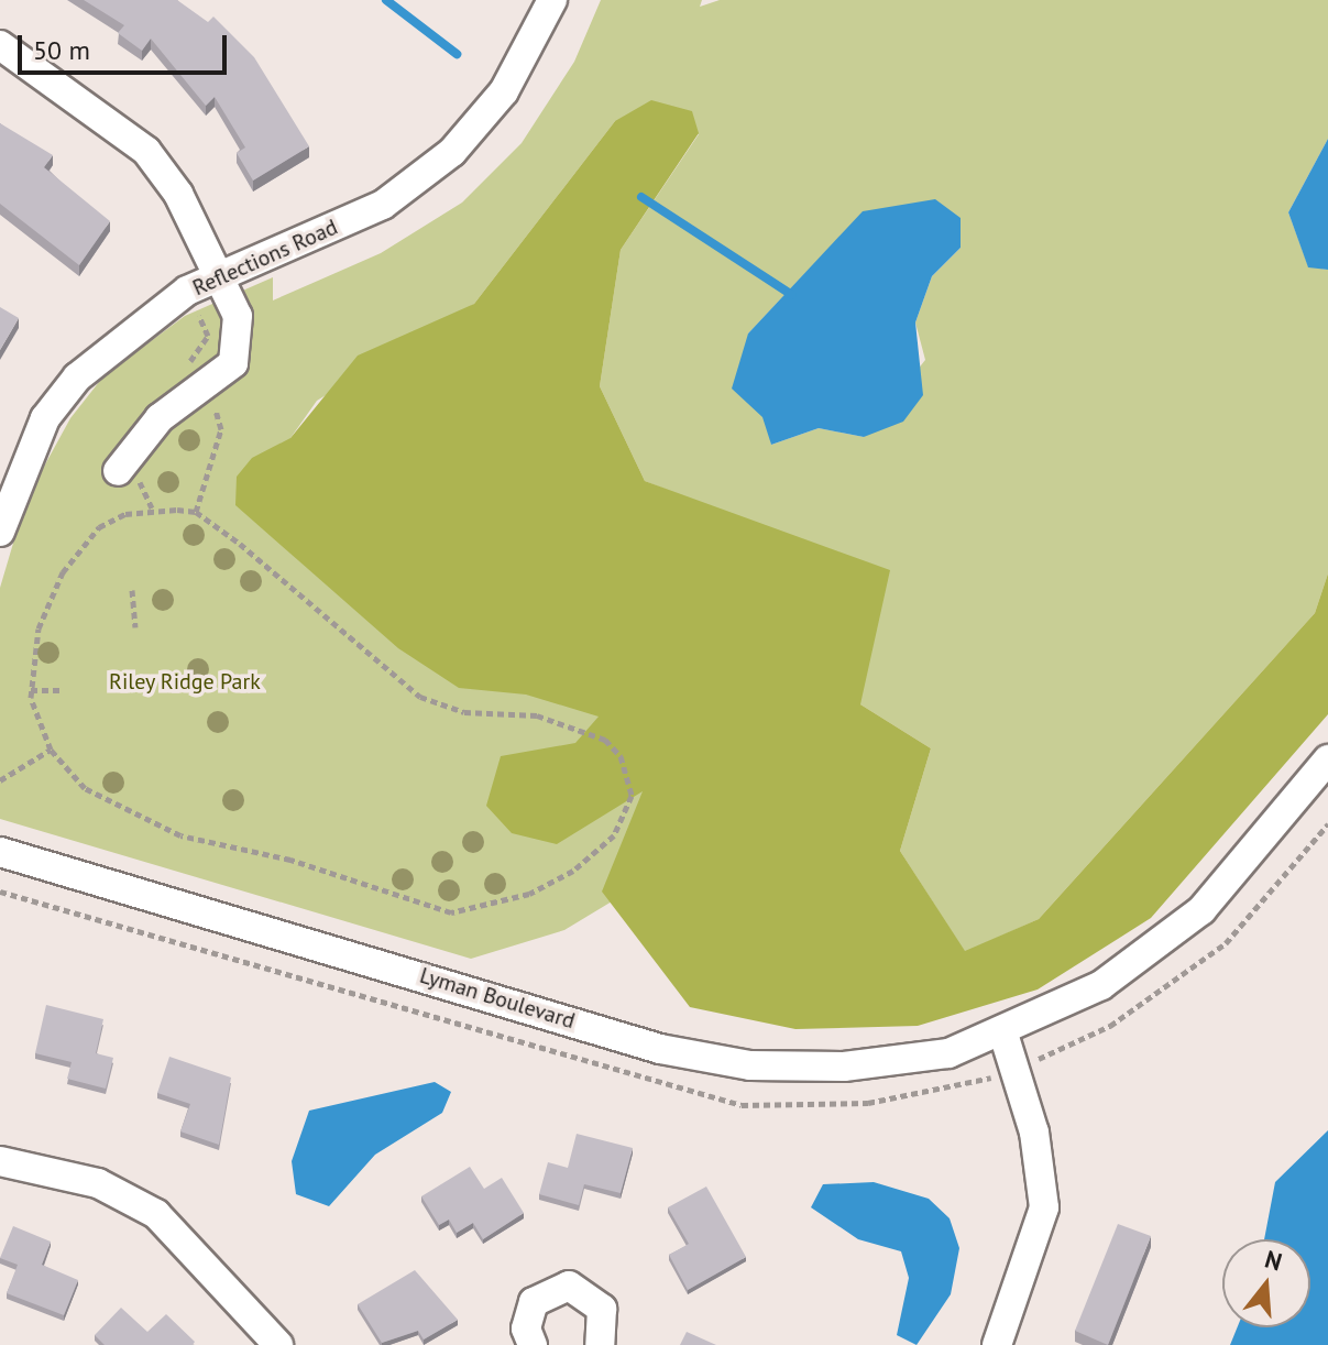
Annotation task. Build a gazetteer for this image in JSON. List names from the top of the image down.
{
  "streets": {
    "street": ["Reflections Road", "Lyman Boulevard"]
  },
  "parks": ["Riley Ridge Park"],
  "scale_bar": "50 m",
  "north": "top"
}
